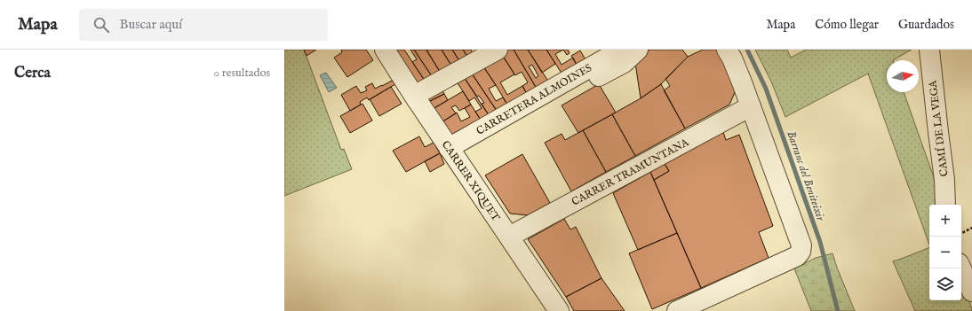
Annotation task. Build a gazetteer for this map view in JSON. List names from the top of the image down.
{
  "streets": {
    "street": [
      "CARRETERA ALMOINES",
      "CAMÍ DE LA VEGA",
      "CARRER TRAMUNTANA",
      "CARRER XIQUET"
    ]
  },
  "crossings": [
    ["CARRETERA ALMOINES", "CARRER XIQUET"],
    ["CARRER TRAMUNTANA", "CARRER XIQUET"]
  ],
  "water": ["Barranc del Beniteixir"],
  "north": "right",
  "page": {
    "header": "Mapa",
    "search": "Buscar aquí",
    "nav": ["Mapa", "Cómo llegar", "Guardados"],
    "heading": ["Cerca", "0 resultados"],
    "map_buttons": ["+", "−"]
  }
}
